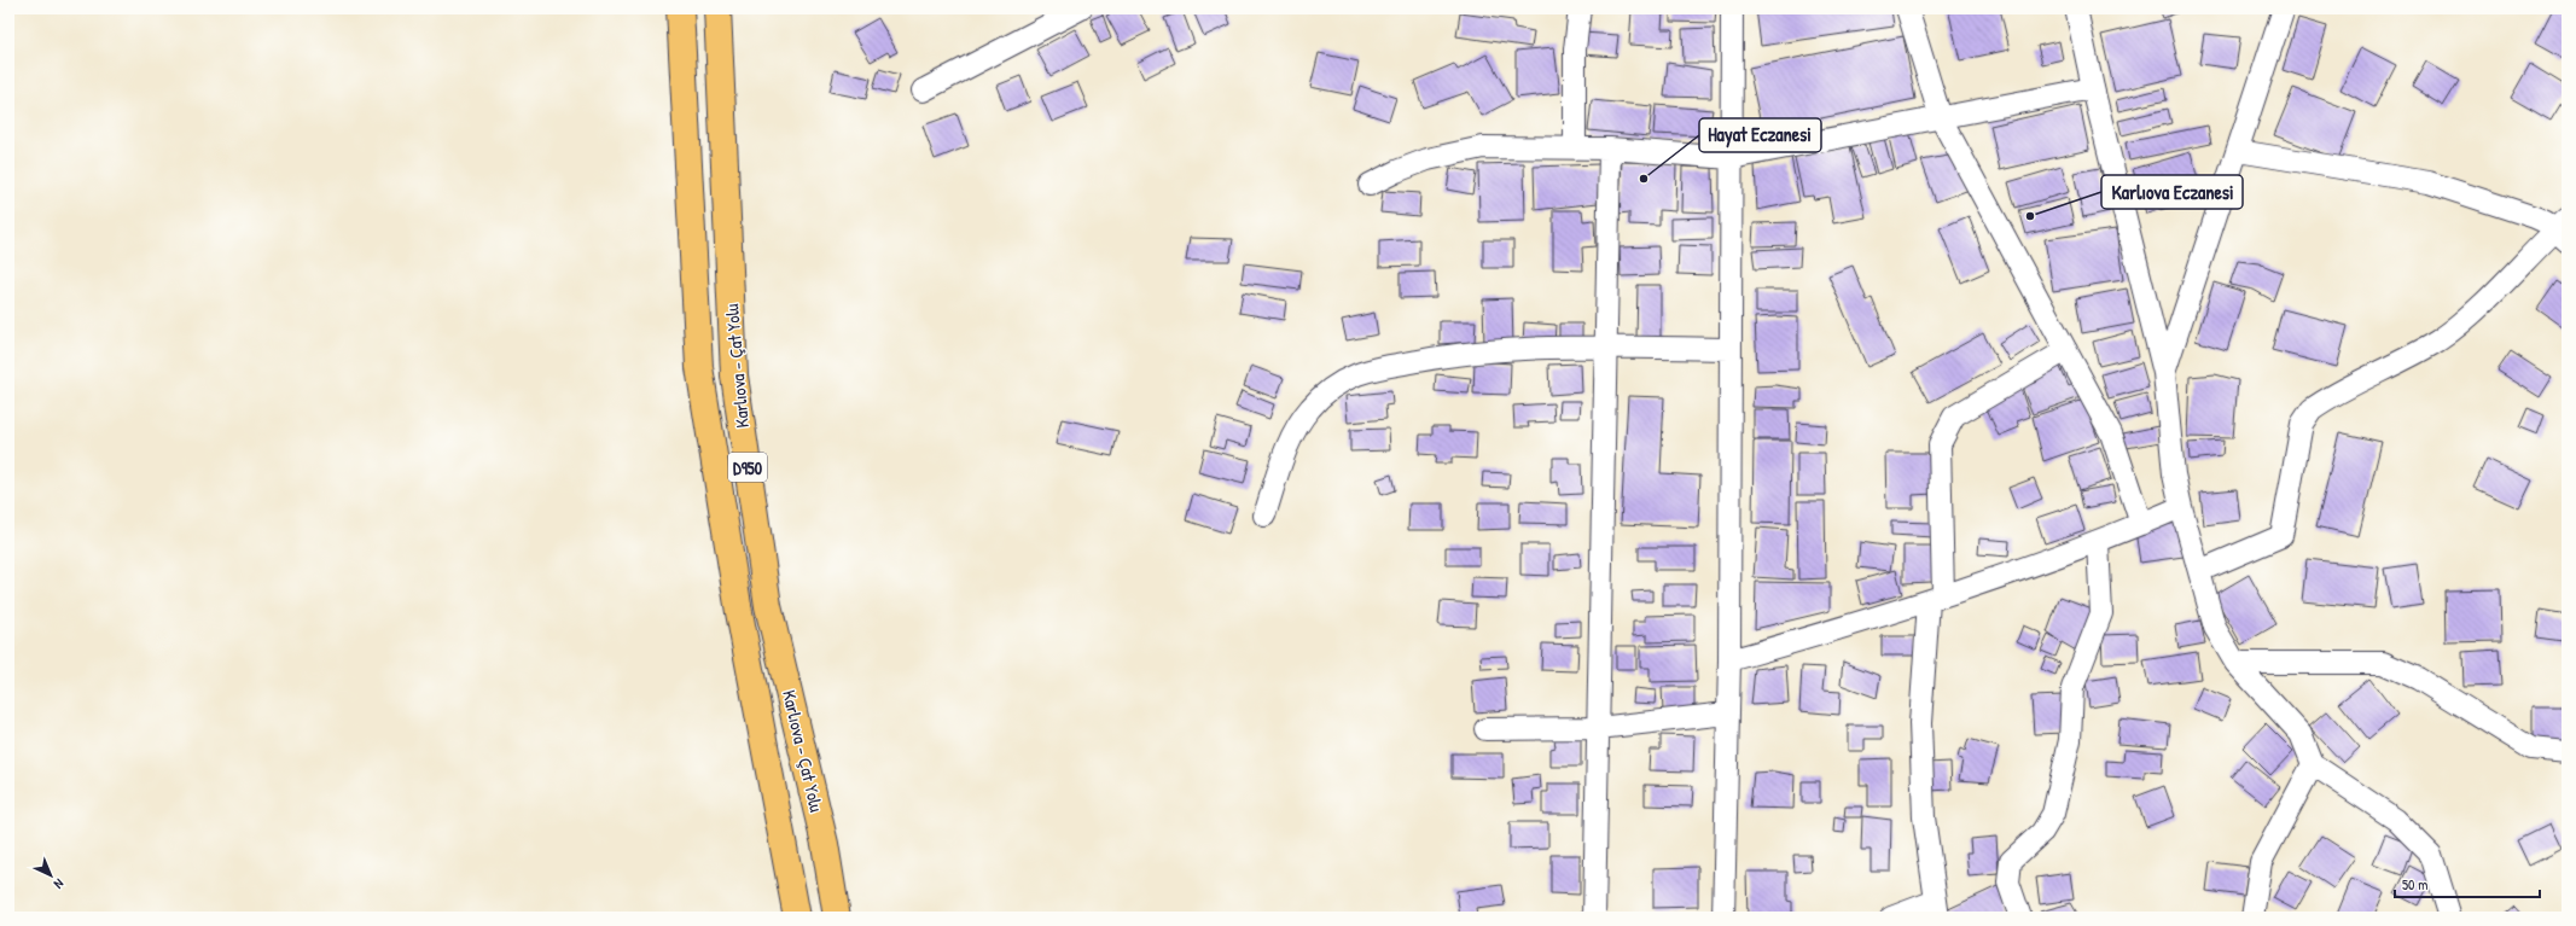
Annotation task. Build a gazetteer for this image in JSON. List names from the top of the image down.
{
  "streets": {
    "highway": ["Karlıova - Çat Yolu", "D950"]
  },
  "places": ["Hayat Eczanesi", "Karlıova Eczanesi"],
  "scale_bar": "50 m",
  "north": "bottom right"
}
